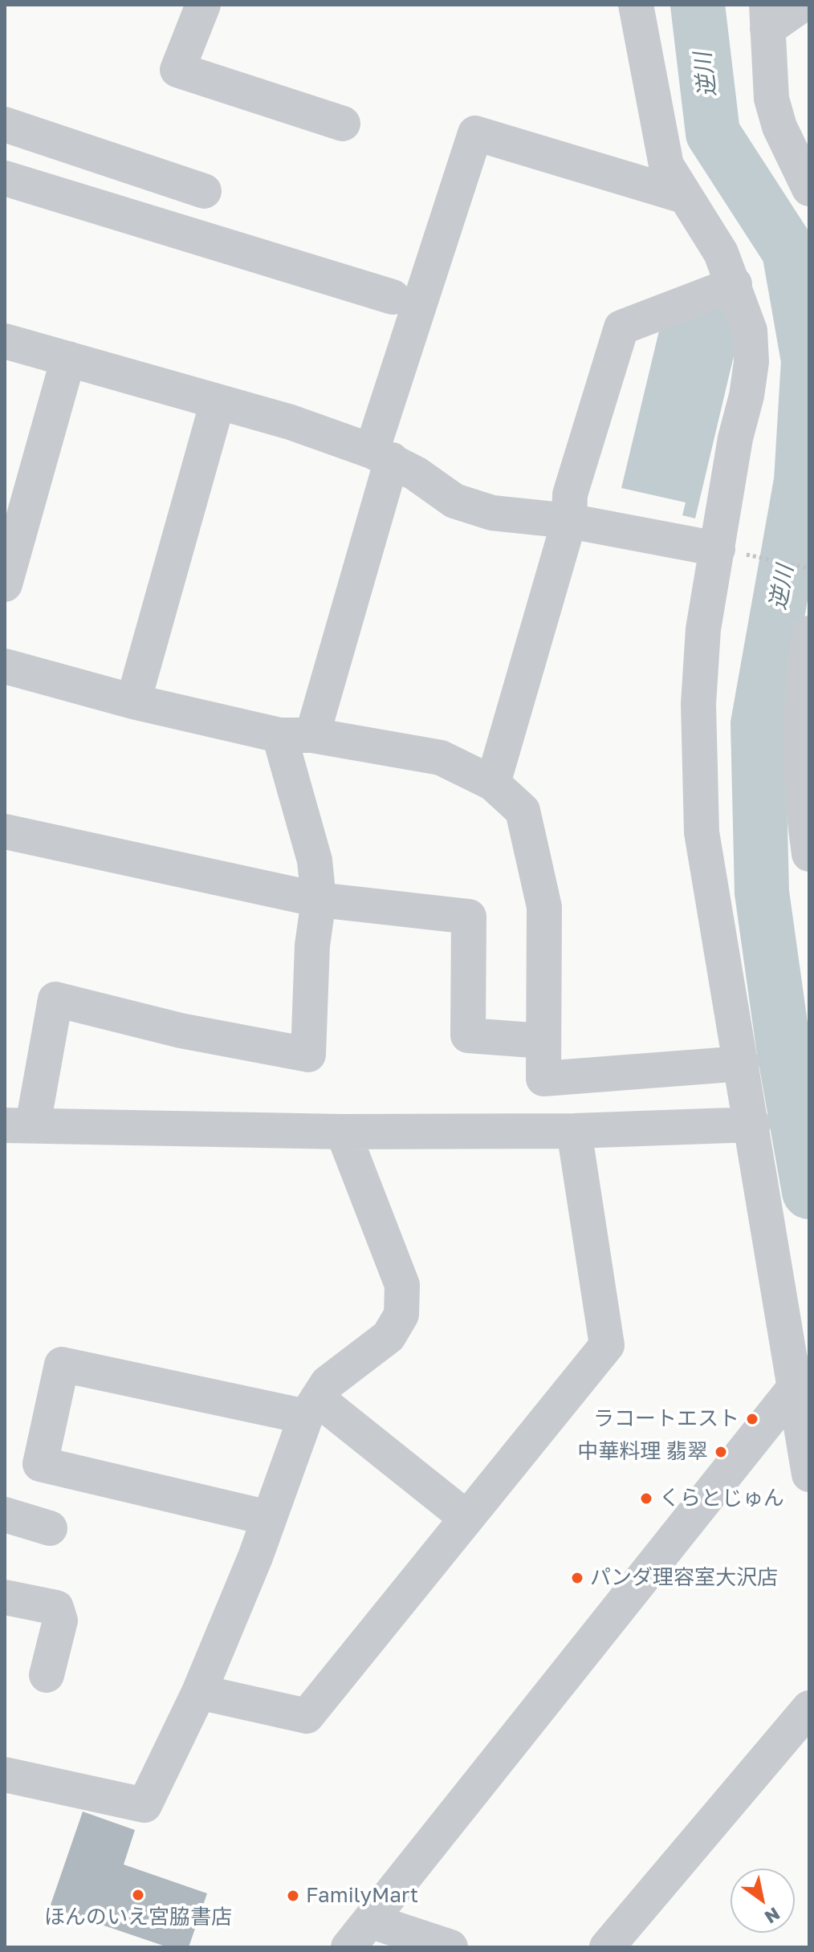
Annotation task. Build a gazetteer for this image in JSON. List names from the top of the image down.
{
  "water": ["逆川"],
  "places": [
    "ラコートエスト",
    "中華料理 翡翠",
    "くらとじゅん",
    "パンダ理容室大沢店",
    "ほんのいえ宮脇書店",
    "FamilyMart"
  ],
  "north": "bottom right"
}
